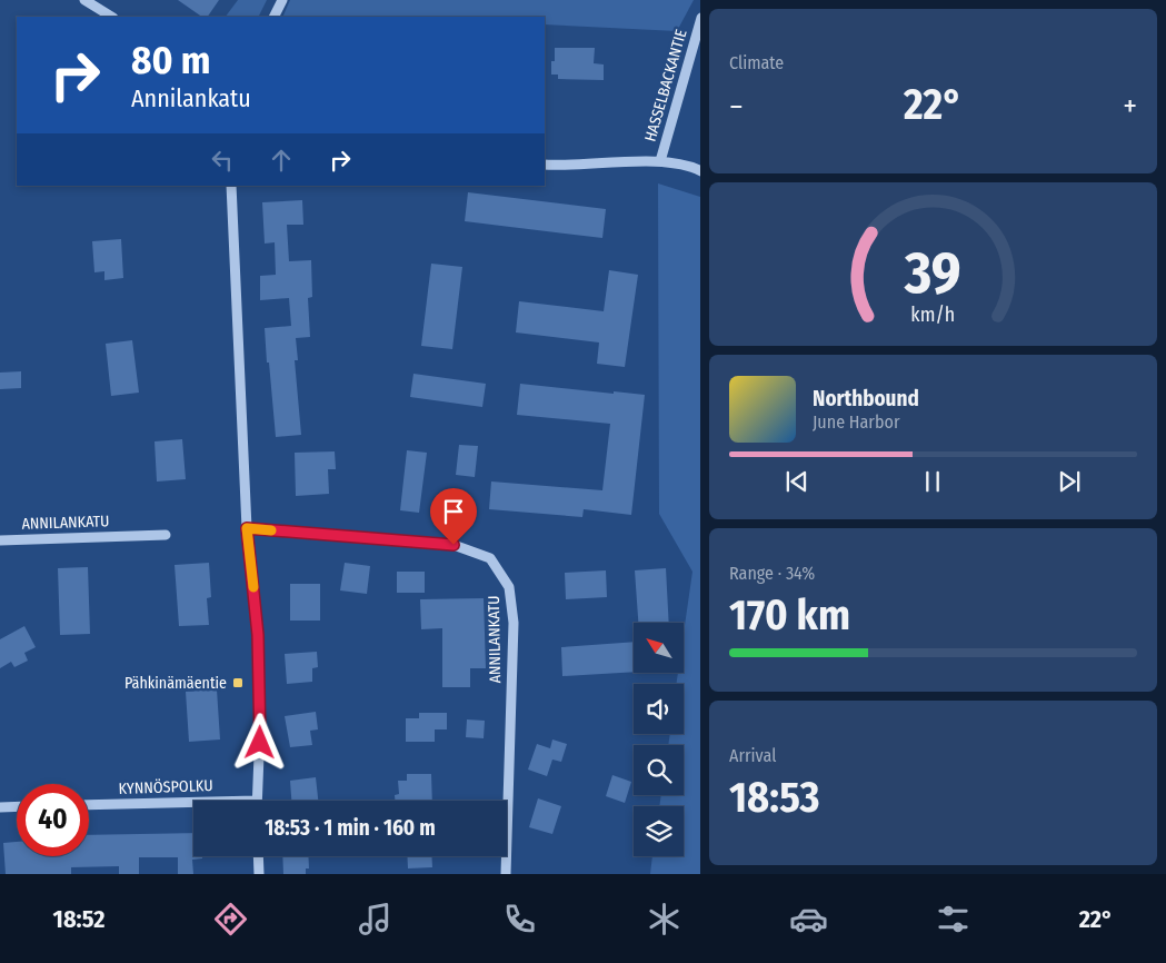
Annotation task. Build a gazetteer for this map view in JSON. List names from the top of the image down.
{
  "streets": {
    "street": ["HASSELBACKANTIE", "ANNILANKATU", "KYNNÖSPOLKU"]
  },
  "places": {
    "transit": ["Pähkinämäentie"]
  },
  "north": "top left",
  "page": {
    "tile": [
      "Climate",
      ["Range · 34%", "170 km"],
      ["Arrival", "18:53"]
    ],
    "turn": ["80 m", "Annilankatu"],
    "heat": ["−", "22°", "+"],
    "song": ["Northbound", "June Harbor"],
    "limit": "40",
    "trip": "18:53 · 1 min · 160 m",
    "tabs": ["18:52", "22°"],
    "gauge": ["39", "km/h"]
  }
}
